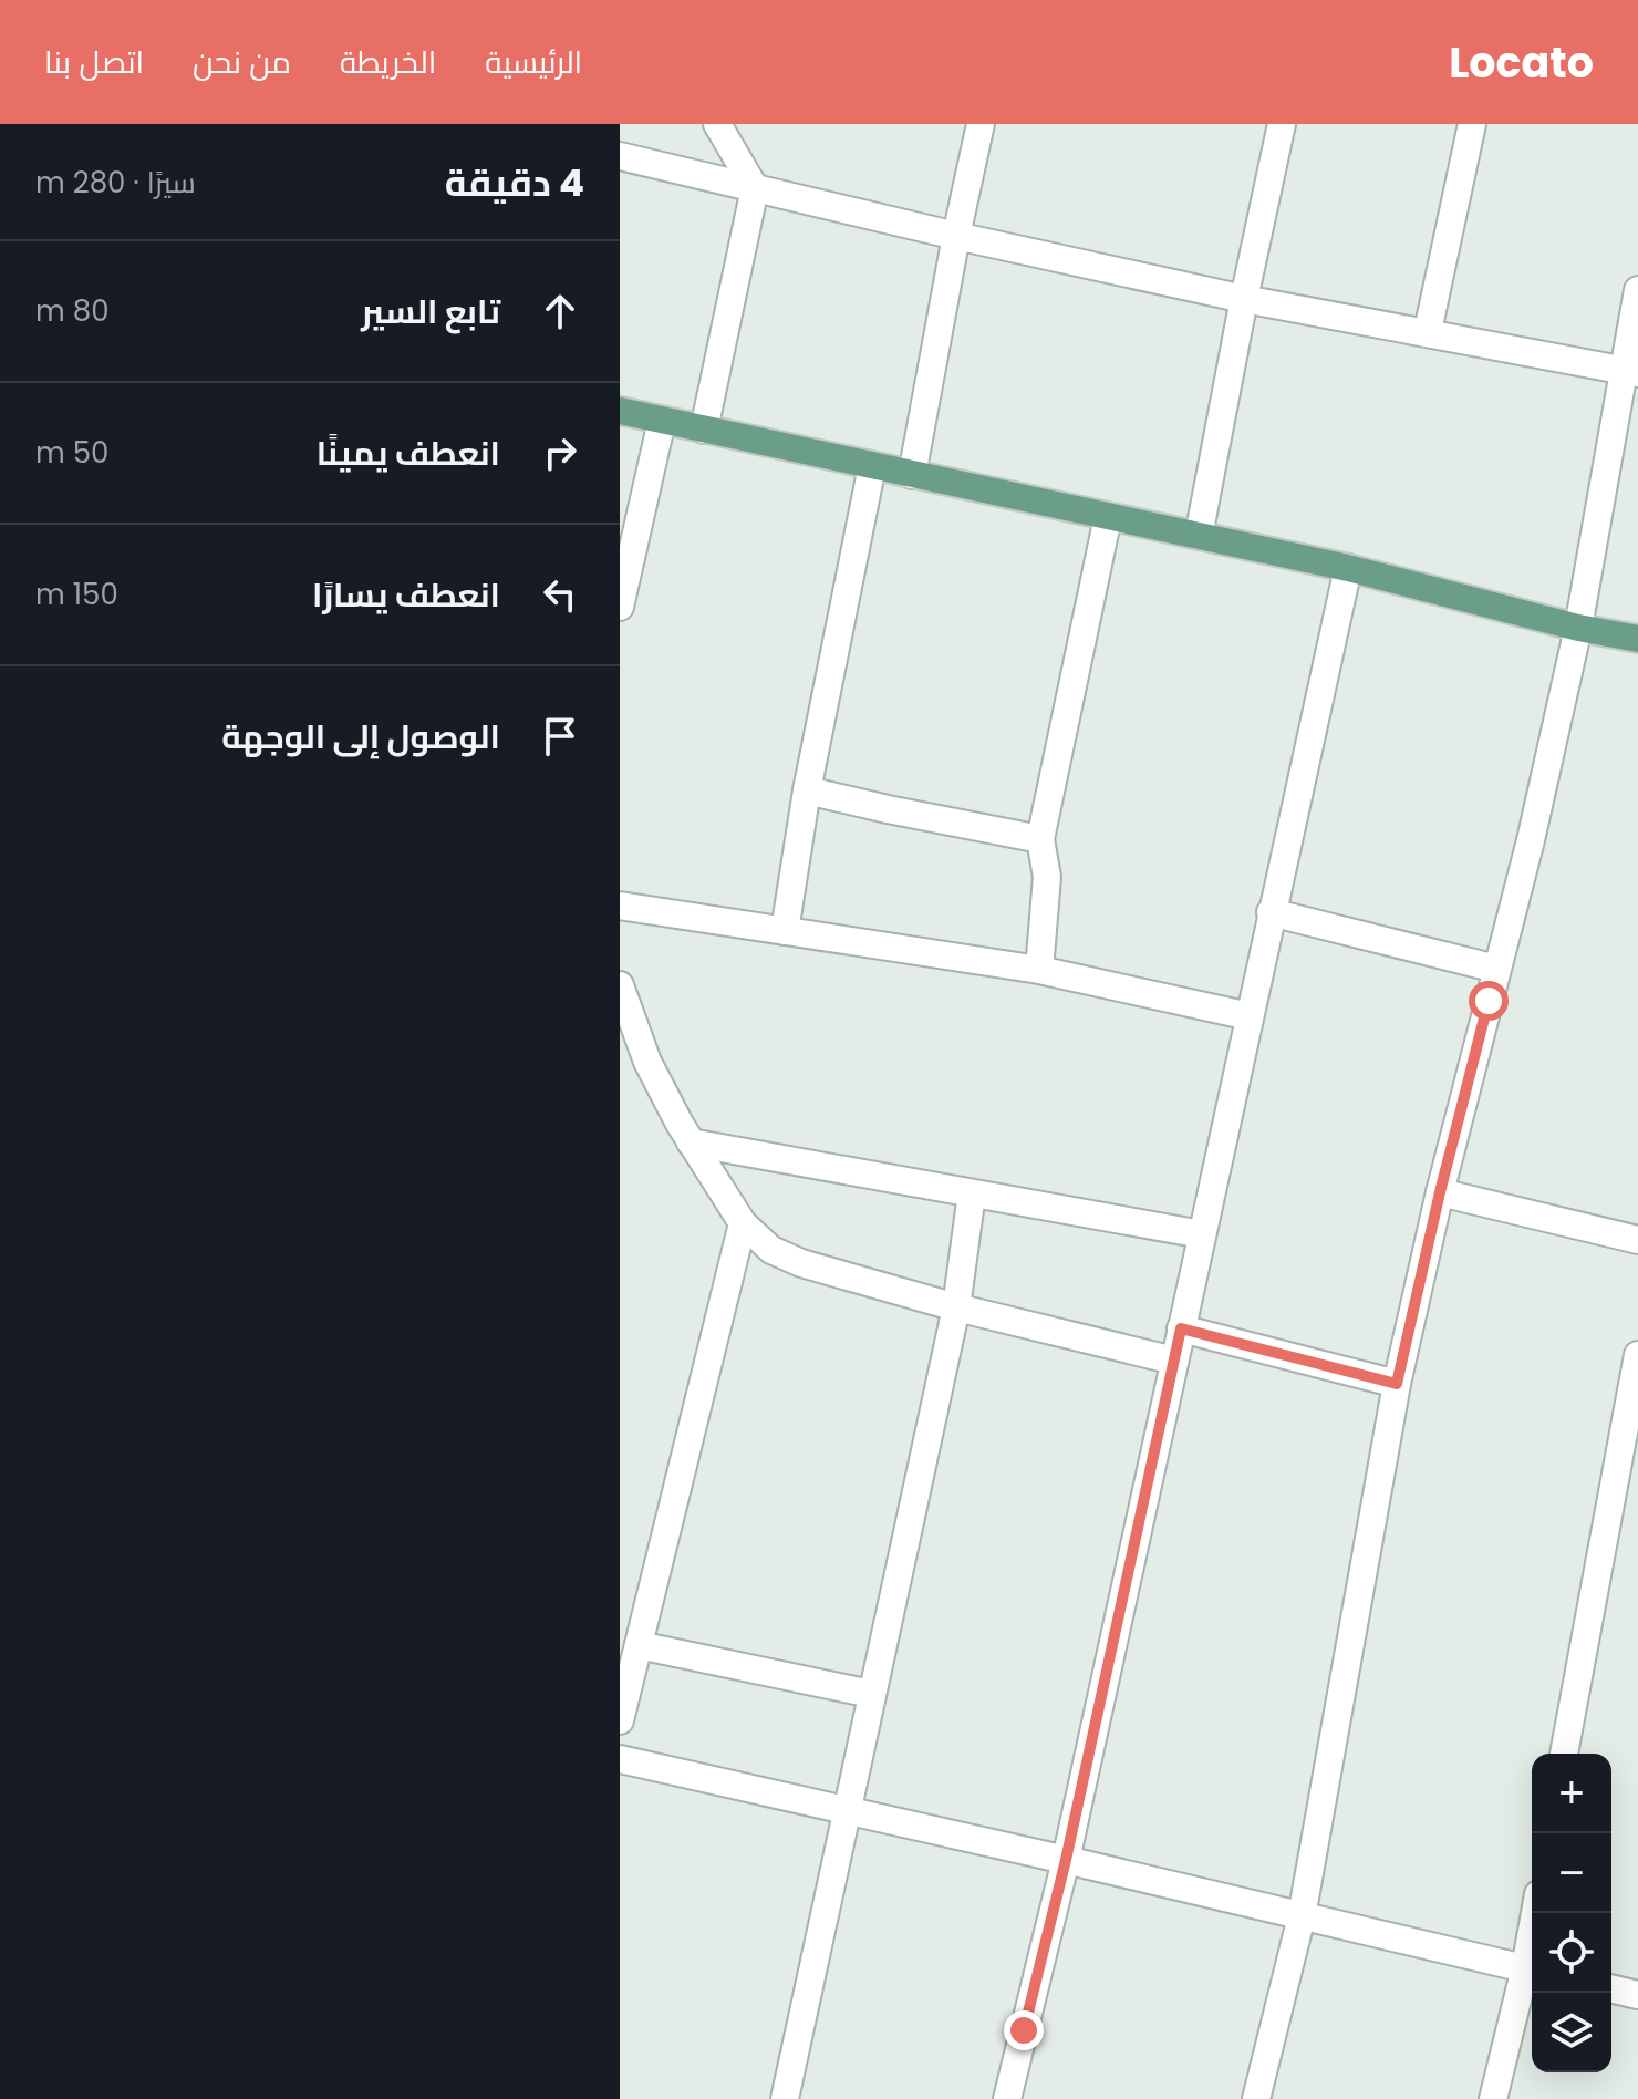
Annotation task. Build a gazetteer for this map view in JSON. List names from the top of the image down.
{
  "page": {
    "header": "Locato",
    "nav": [
      "الرئيسية",
      "الخريطة",
      "من نحن",
      "اتصل بنا"
    ],
    "heading": ["4 دقيقة", "سيرًا · 280 m"],
    "list": [
      ["تابع السير", "80 m"],
      ["انعطف يمينًا", "50 m"],
      ["انعطف يسارًا", "150 m"],
      "الوصول إلى الوجهة"
    ],
    "map_buttons": ["+", "−"]
  }
}
